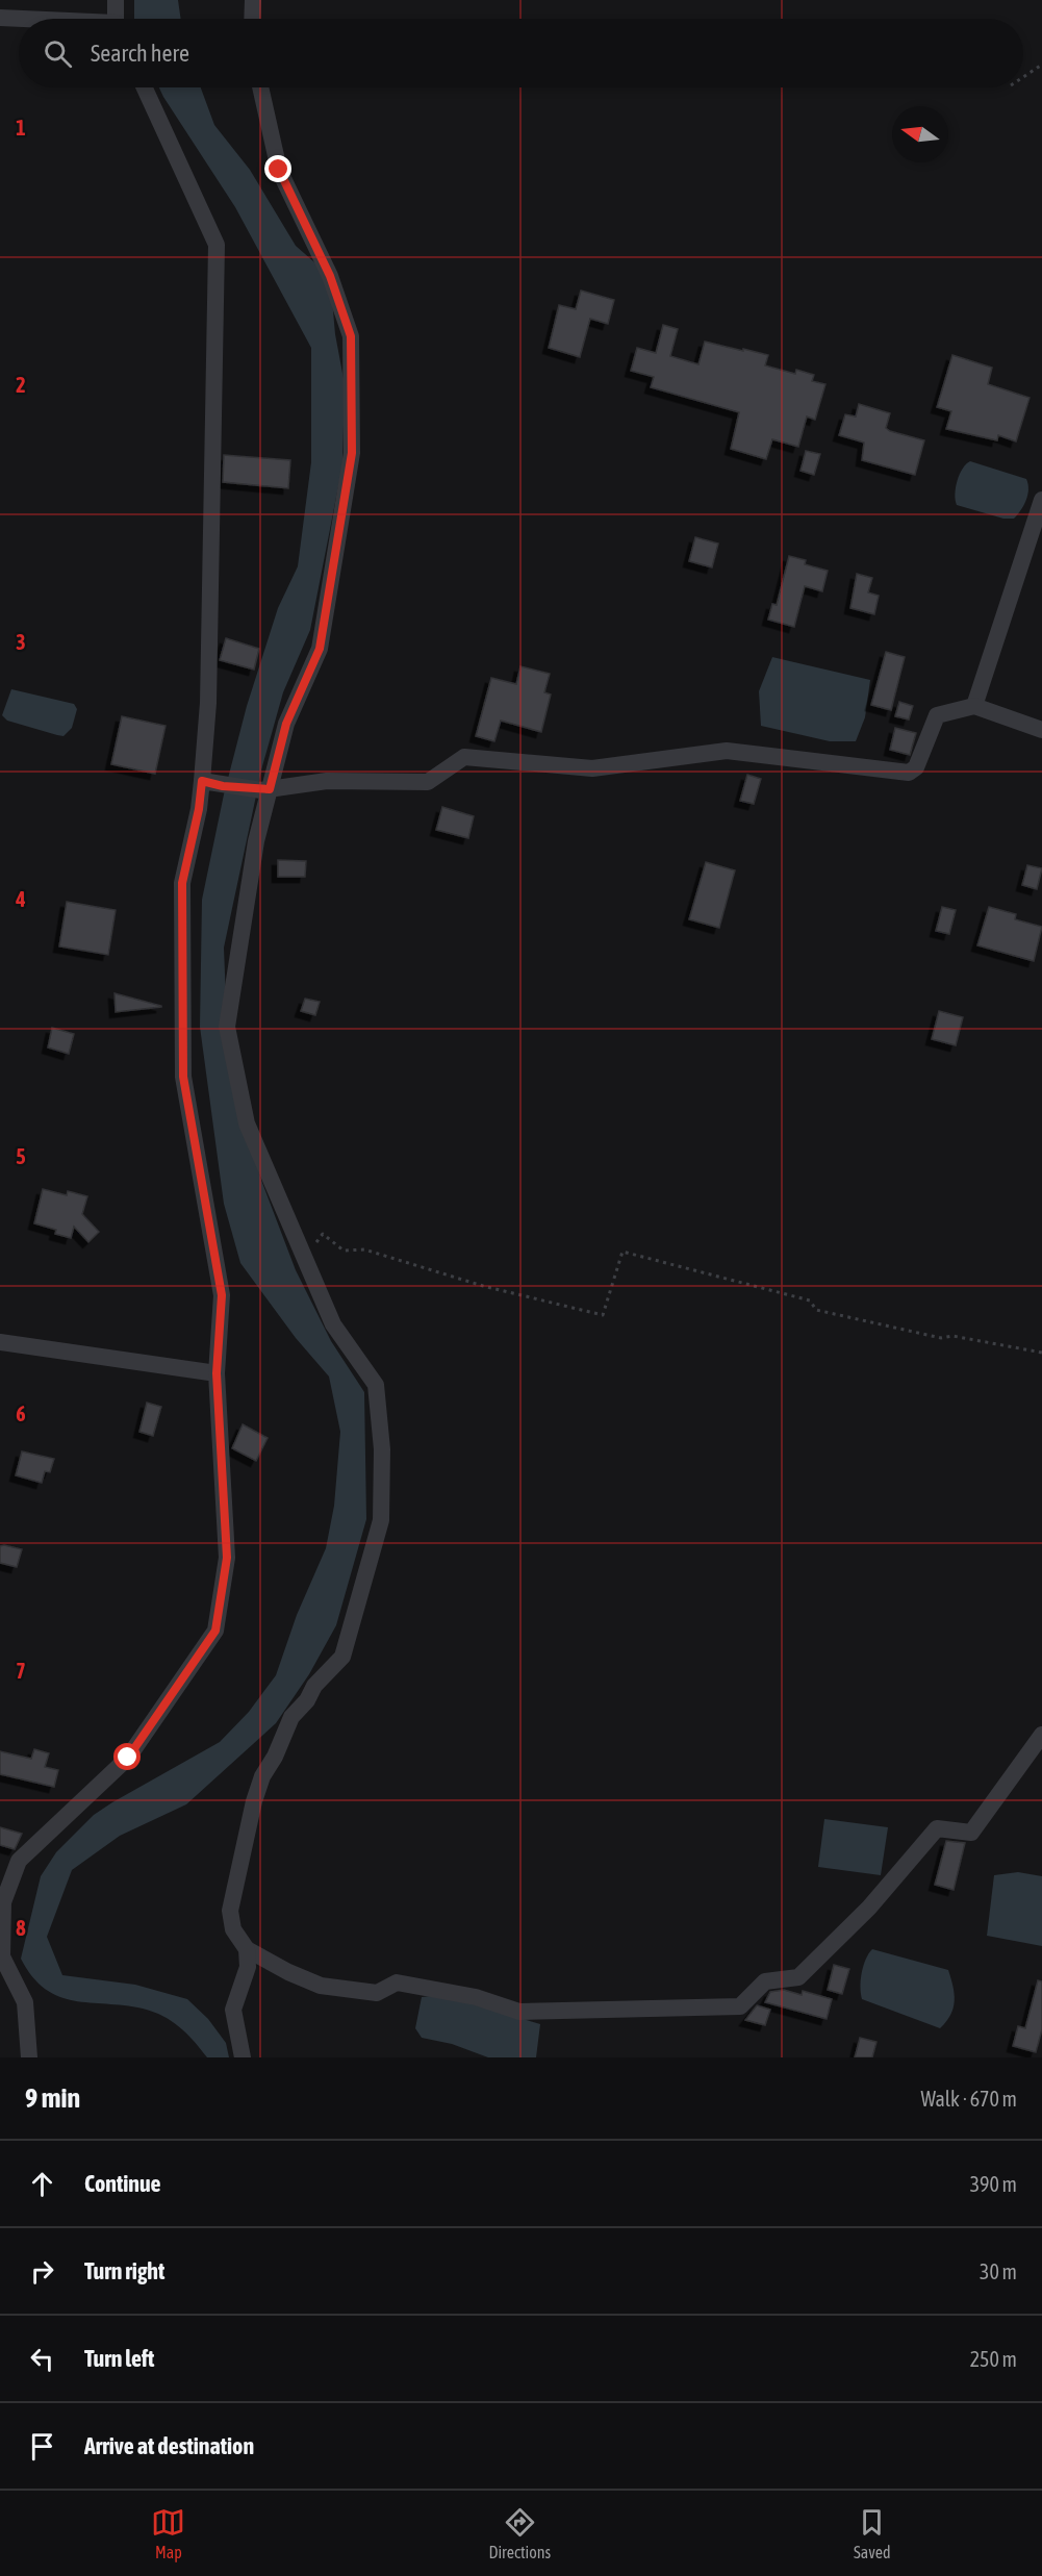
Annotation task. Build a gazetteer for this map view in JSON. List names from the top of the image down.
{
  "north": "left",
  "page": {
    "search": "Search here",
    "heading": ["9 min", "Walk · 670 m"],
    "list": [
      ["Continue", "390 m"],
      ["Turn right", "30 m"],
      ["Turn left", "250 m"],
      "Arrive at destination"
    ],
    "nav": ["Map", "Directions", "Saved"]
  },
  "grid": {
    "rows": [
      "1",
      "2",
      "3",
      "4",
      "5",
      "6",
      "7",
      "8"
    ]
  }
}
